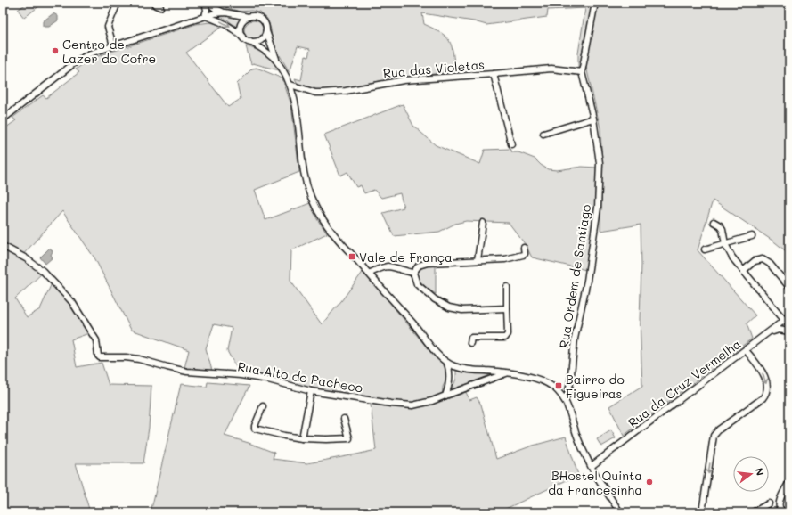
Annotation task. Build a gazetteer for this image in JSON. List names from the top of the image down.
{
  "streets": {
    "street": [
      "Rua das Violetas",
      "Rua Ordem de Santiago",
      "Rua Alto do Pacheco",
      "Rua da Cruz Vermelha"
    ]
  },
  "crossings": [
    ["Rua das Violetas", "Rua Ordem de Santiago"]
  ],
  "places": {
    "other": ["Centro de Lazer do Cofre", "BHostel Quinta da Francesinha"],
    "transit": ["Vale de França", "Bairro do Figueiras"]
  },
  "north": "right"
}
